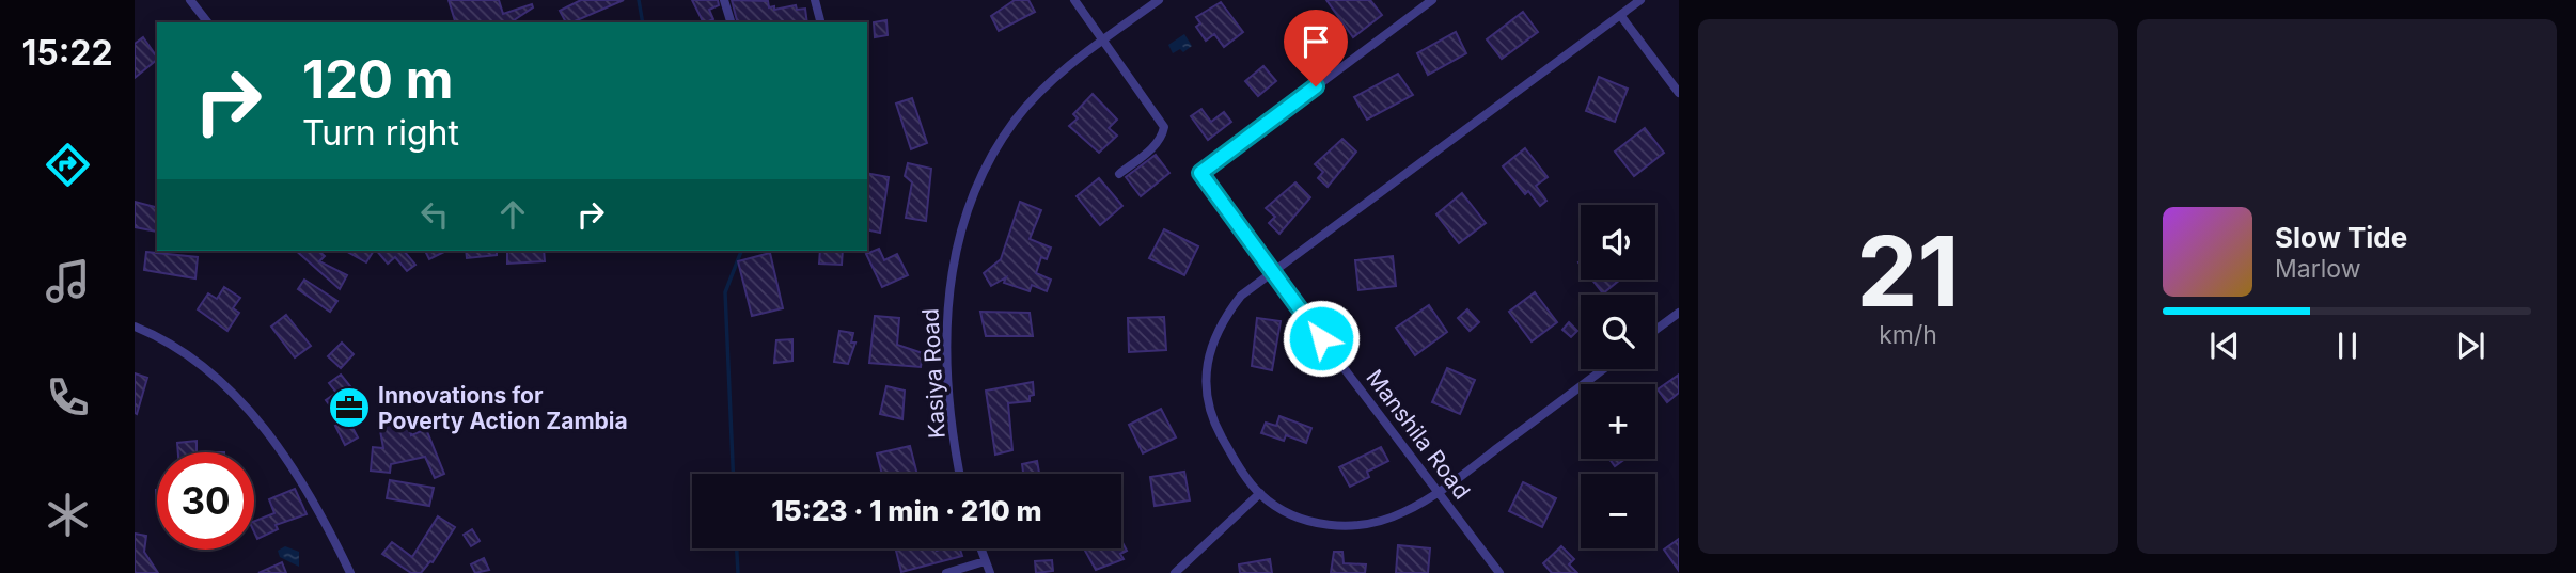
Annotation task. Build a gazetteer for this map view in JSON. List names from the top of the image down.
{
  "streets": {
    "street": ["Kasiya Road", "Manshila Road"]
  },
  "places": {
    "office": ["Innovations for Poverty Action Zambia"]
  },
  "page": {
    "tabs": "15:22",
    "tile": ["21", "km/h"],
    "turn": ["120 m", "Turn right"],
    "map_buttons": ["+", "−"],
    "song": ["Slow Tide", "Marlow"],
    "limit": "30",
    "trip": "15:23 · 1 min · 210 m"
  }
}
